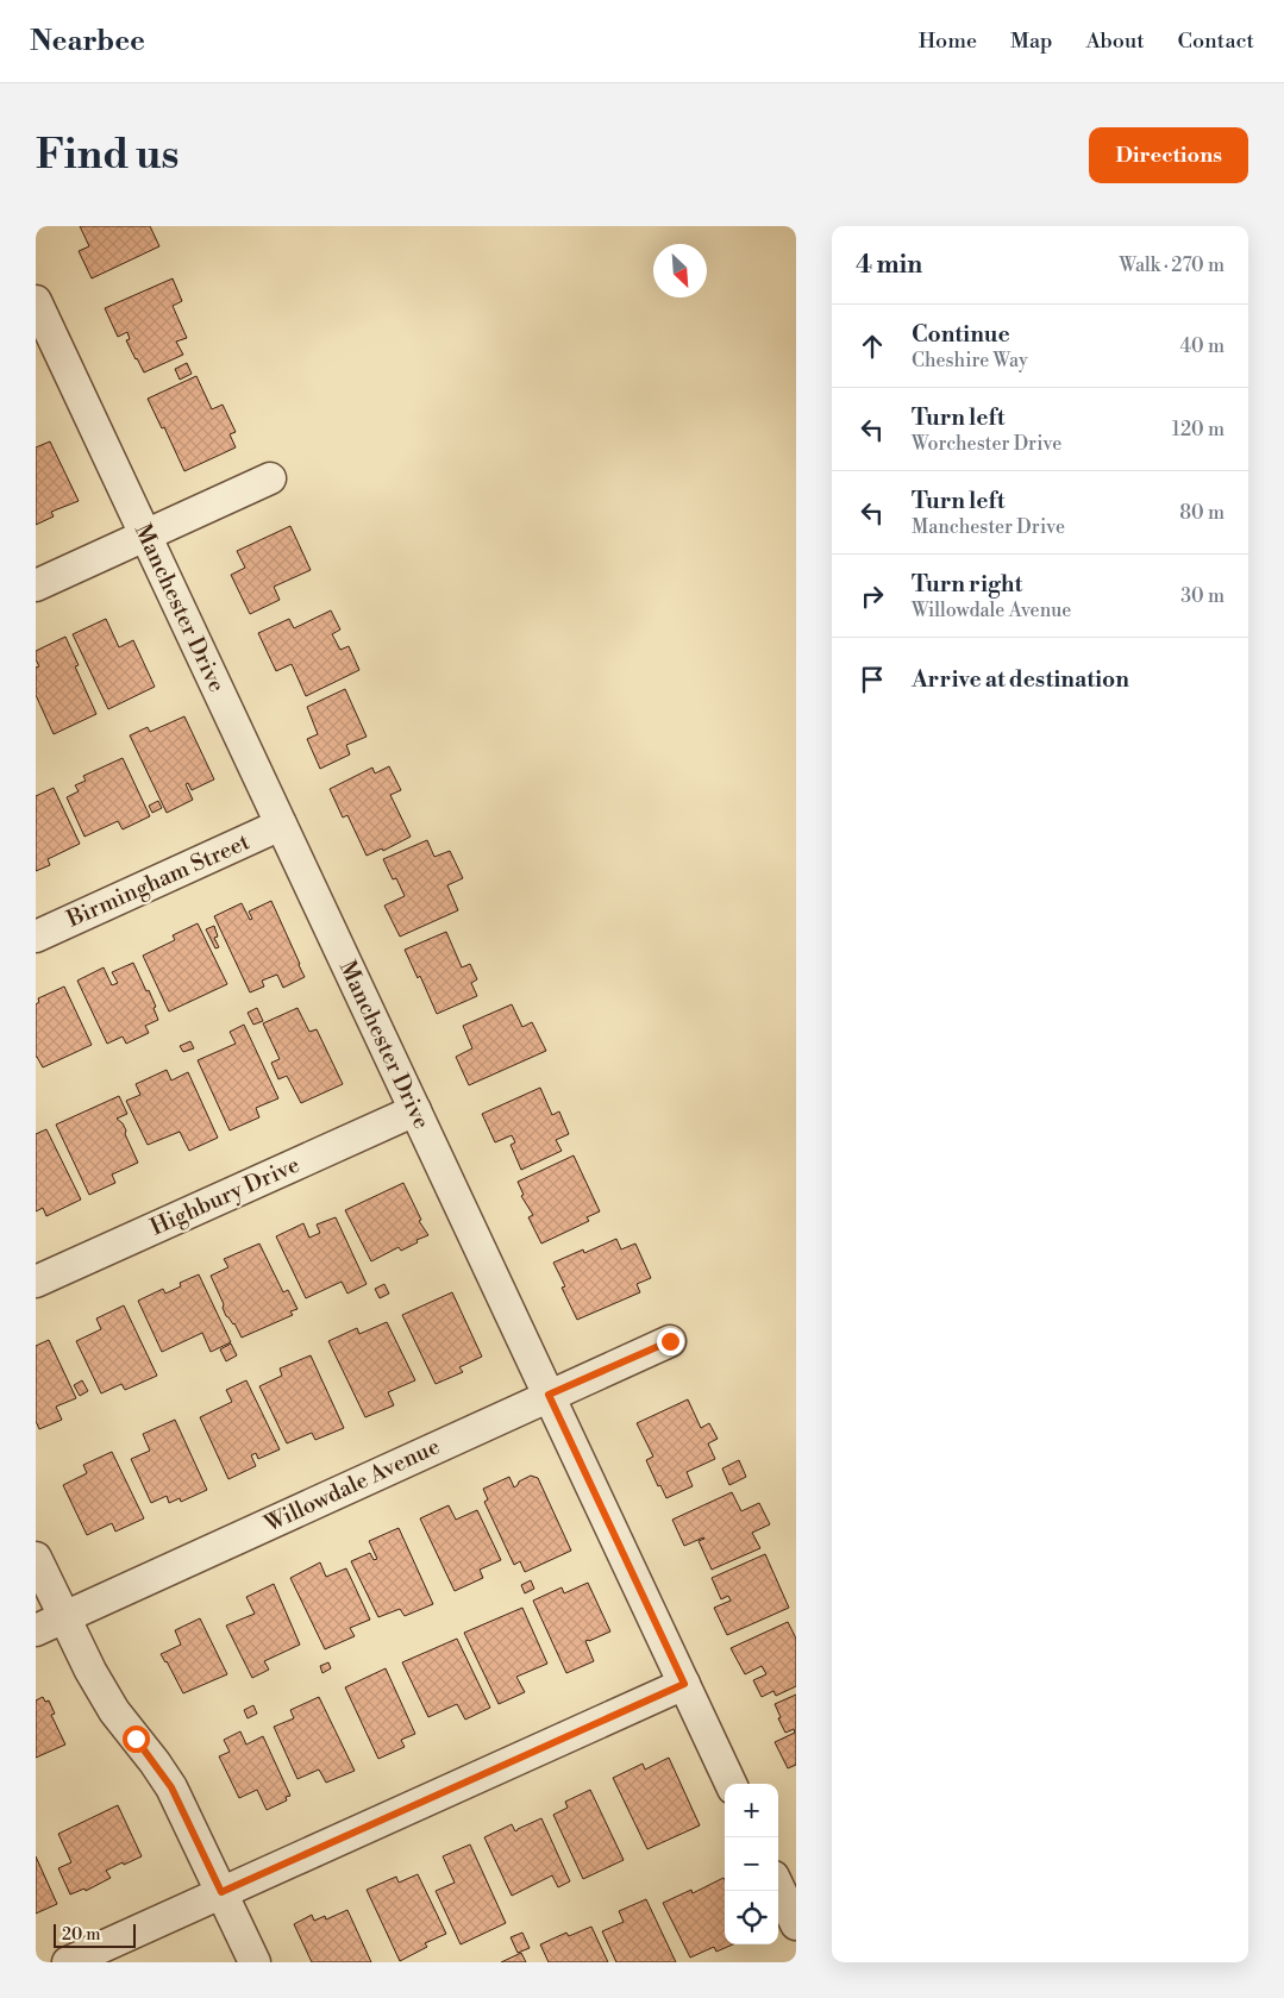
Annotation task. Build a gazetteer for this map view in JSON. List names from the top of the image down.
{
  "streets": {
    "street": [
      "Manchester Drive",
      "Birmingham Street",
      "Highbury Drive",
      "Willowdale Avenue"
    ]
  },
  "crossings": [
    ["Manchester Drive", "Birmingham Street"],
    ["Manchester Drive", "Highbury Drive"],
    ["Manchester Drive", "Willowdale Avenue"]
  ],
  "scale_bar": "20 m",
  "north": "bottom right",
  "page": {
    "header": "Nearbee",
    "nav": [
      "Home",
      "Map",
      "About",
      "Contact"
    ],
    "buttons": "Directions",
    "title": "Find us",
    "heading": ["4 min", "Walk · 270 m"],
    "list": [
      ["Continue", "Cheshire Way", "40 m"],
      ["Turn left", "Worchester Drive", "120 m"],
      ["Turn left", "Manchester Drive", "80 m"],
      ["Turn right", "Willowdale Avenue", "30 m"],
      "Arrive at destination"
    ],
    "map_buttons": ["+", "−"],
    "scale": "20 m"
  }
}
